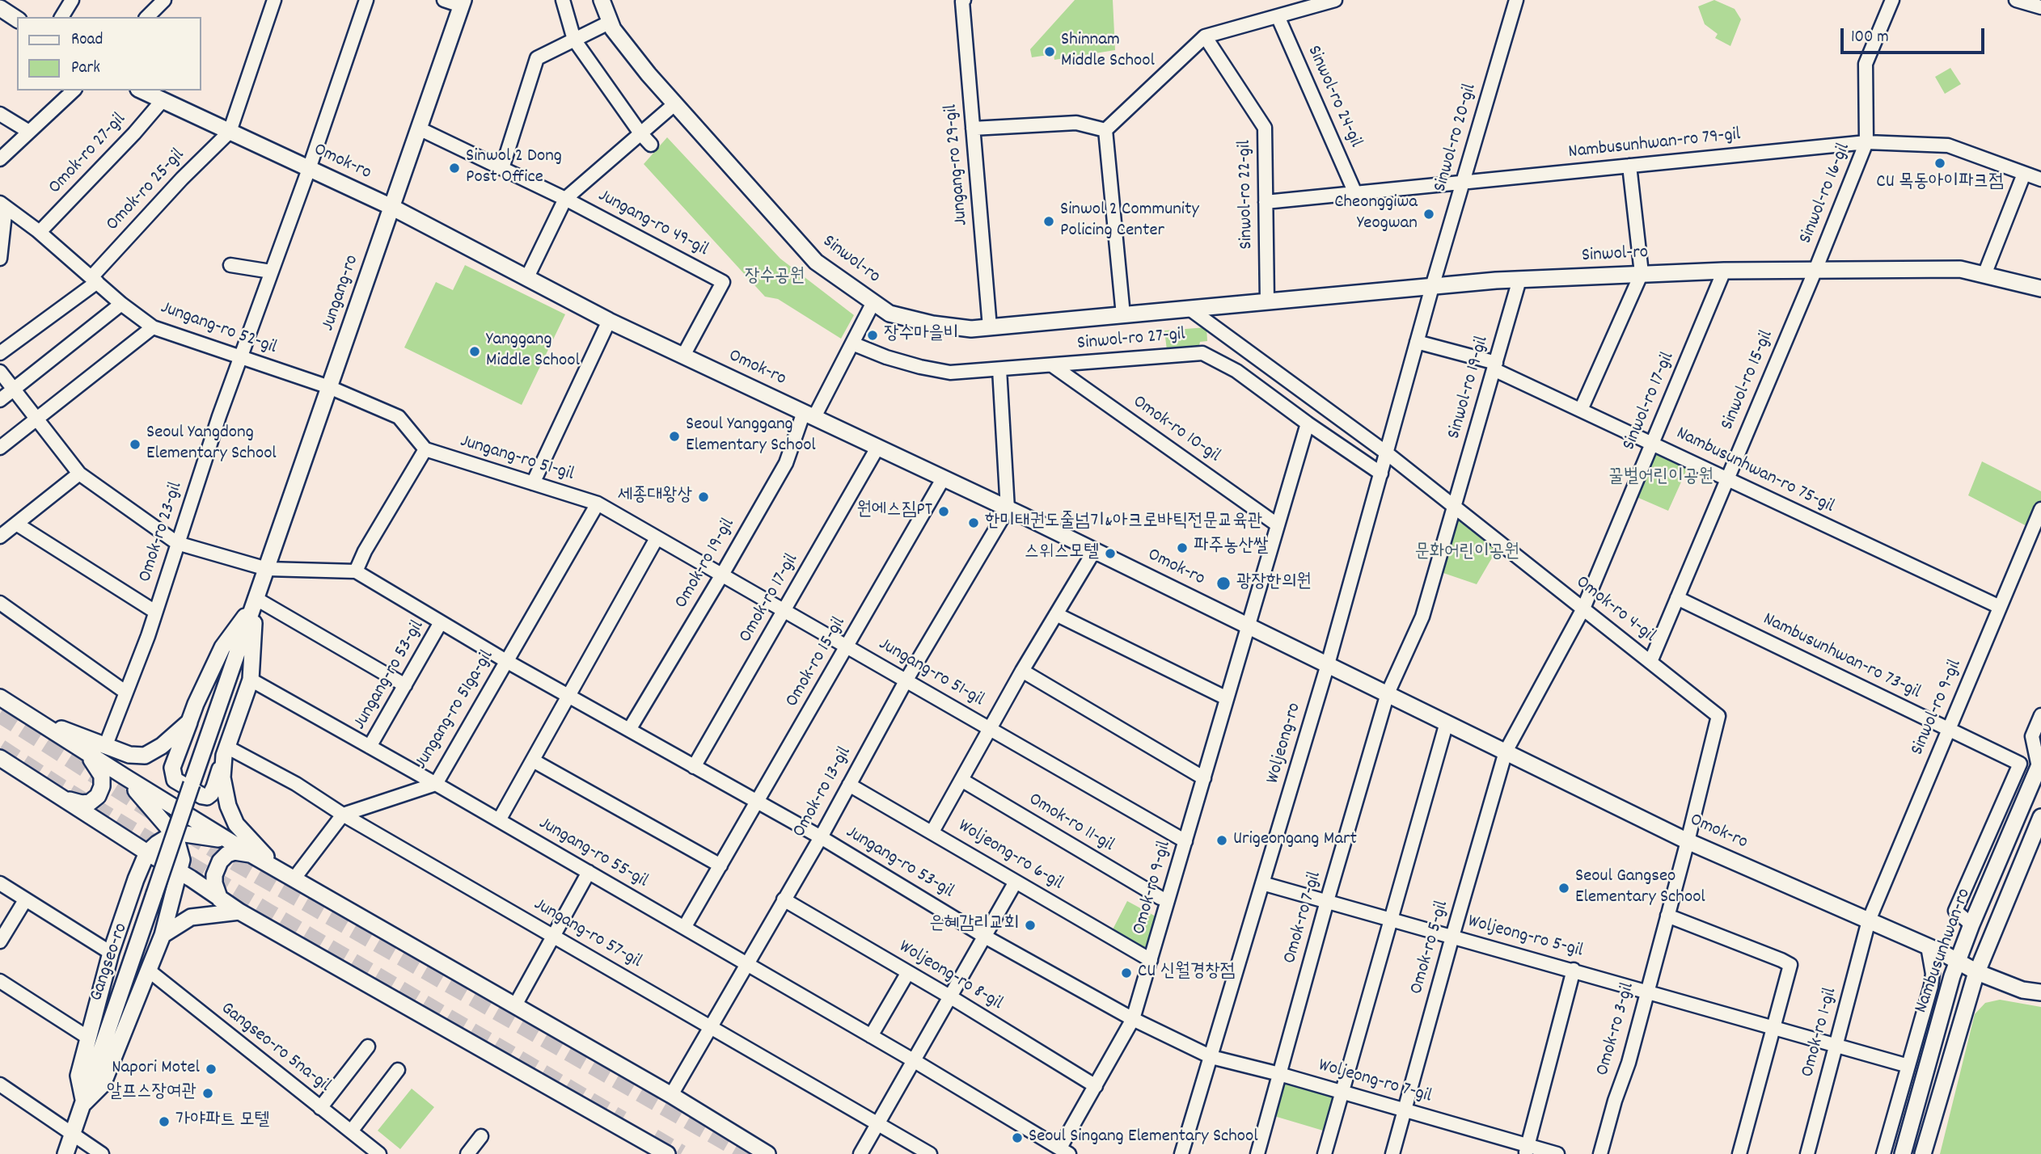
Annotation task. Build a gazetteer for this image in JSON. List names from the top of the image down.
{
  "streets": {
    "main road": [
      "Omok-ro",
      "Sinwol-ro",
      "Jungang-ro",
      "Nambusunhwan-ro",
      "Gangseo-ro"
    ],
    "street": [
      "Sinwol-ro 24-gil",
      "Sinwol-ro 20-gil",
      "Nambusunhwan-ro 79-gil",
      "Omok-ro 27-gil",
      "Jungang-ro 29-gil",
      "Omok-ro 25-gil",
      "Sinwol-ro 16-gil",
      "Sinwol-ro 22-gil",
      "Jungang-ro 49-gil",
      "Jungang-ro 52-gil",
      "Sinwol-ro 27-gil",
      "Sinwol-ro 15-gil",
      "Sinwol-ro 19-gil",
      "Sinwol-ro 17-gil",
      "Omok-ro 10-gil",
      "Jungang-ro 51-gil",
      "Nambusunhwan-ro 75-gil",
      "Omok-ro 23-gil",
      "Omok-ro 19-gil",
      "Omok-ro 17-gil",
      "Omok-ro 4-gil",
      "Nambusunhwan-ro 73-gil",
      "Omok-ro 15-gil",
      "Jungang-ro 53-gil",
      "Sinwol-ro 9-gil",
      "Jungang-ro 51ga-gil",
      "Woljeong-ro",
      "Omok-ro 13-gil",
      "Omok-ro 11-gil",
      "Jungang-ro 55-gil",
      "Woljeong-ro 6-gil",
      "Omok-ro 9-gil",
      "Omok-ro 7-gil",
      "Jungang-ro 57-gil",
      "Woljeong-ro 5-gil",
      "Omok-ro 5-gil",
      "Woljeong-ro 8-gil",
      "Omok-ro 3-gil",
      "Omok-ro 1-gil",
      "Gangseo-ro 5na-gil",
      "Woljeong-ro 7-gil"
    ]
  },
  "crossings": [
    ["Sinwol-ro 24-gil", "Nambusunhwan-ro 79-gil"],
    ["Sinwol-ro 20-gil", "Nambusunhwan-ro 79-gil"],
    ["Sinwol-ro 20-gil", "Sinwol-ro"],
    ["Sinwol-ro 20-gil", "Woljeong-ro"],
    ["Nambusunhwan-ro 79-gil", "Sinwol-ro 16-gil"],
    ["Nambusunhwan-ro 79-gil", "Sinwol-ro 22-gil"],
    ["Omok-ro 27-gil", "Omok-ro"],
    ["Omok-ro 27-gil", "Jungang-ro 52-gil"],
    ["Omok-ro", "Omok-ro 25-gil"],
    ["Omok-ro", "Jungang-ro 49-gil"],
    ["Omok-ro", "Jungang-ro"],
    ["Omok-ro", "Sinwol-ro 17-gil"],
    ["Omok-ro", "Omok-ro 23-gil"],
    ["Omok-ro", "Omok-ro 19-gil"],
    ["Omok-ro", "Omok-ro 17-gil"],
    ["Omok-ro", "Omok-ro 4-gil"],
    ["Omok-ro", "Omok-ro 15-gil"],
    ["Omok-ro", "Sinwol-ro 9-gil"],
    ["Omok-ro", "Woljeong-ro"],
    ["Omok-ro", "Omok-ro 13-gil"],
    ["Omok-ro", "Omok-ro 9-gil"],
    ["Omok-ro", "Omok-ro 7-gil"],
    ["Omok-ro", "Omok-ro 5-gil"],
    ["Omok-ro", "Nambusunhwan-ro"],
    ["Omok-ro", "Omok-ro 3-gil"],
    ["Omok-ro", "Omok-ro 1-gil"],
    ["Jungang-ro 29-gil", "Sinwol-ro"],
    ["Omok-ro 25-gil", "Jungang-ro 52-gil"],
    ["Sinwol-ro 16-gil", "Sinwol-ro"],
    ["Sinwol-ro 16-gil", "Sinwol-ro 15-gil"],
    ["Sinwol-ro 22-gil", "Sinwol-ro"],
    ["Jungang-ro 49-gil", "Sinwol-ro"],
    ["Jungang-ro 49-gil", "Jungang-ro"],
    ["Sinwol-ro", "Sinwol-ro 15-gil"],
    ["Sinwol-ro", "Sinwol-ro 19-gil"],
    ["Sinwol-ro", "Sinwol-ro 17-gil"],
    ["Sinwol-ro", "Woljeong-ro"],
    ["Jungang-ro", "Jungang-ro 52-gil"],
    ["Jungang-ro", "Jungang-ro 53-gil"],
    ["Jungang-ro", "Gangseo-ro"],
    ["Jungang-ro 52-gil", "Omok-ro 23-gil"],
    ["Sinwol-ro 27-gil", "Omok-ro 10-gil"],
    ["Sinwol-ro 27-gil", "Woljeong-ro"],
    ["Sinwol-ro 15-gil", "Nambusunhwan-ro 75-gil"],
    ["Sinwol-ro 15-gil", "Omok-ro 4-gil"],
    ["Sinwol-ro 15-gil", "Nambusunhwan-ro 73-gil"],
    ["Sinwol-ro 19-gil", "Nambusunhwan-ro 75-gil"],
    ["Sinwol-ro 19-gil", "Omok-ro 4-gil"],
    ["Sinwol-ro 17-gil", "Nambusunhwan-ro 75-gil"],
    ["Sinwol-ro 17-gil", "Omok-ro 4-gil"],
    ["Sinwol-ro 17-gil", "Omok-ro 5-gil"],
    ["Jungang-ro 51-gil", "Omok-ro 19-gil"],
    ["Jungang-ro 51-gil", "Omok-ro 17-gil"],
    ["Jungang-ro 51-gil", "Omok-ro 15-gil"],
    ["Jungang-ro 51-gil", "Jungang-ro 51ga-gil"],
    ["Jungang-ro 51-gil", "Omok-ro 13-gil"],
    ["Jungang-ro 51-gil", "Omok-ro 9-gil"],
    ["Nambusunhwan-ro 75-gil", "Sinwol-ro 9-gil"],
    ["Omok-ro 23-gil", "Jungang-ro 53-gil"],
    ["Omok-ro 19-gil", "Jungang-ro 53-gil"],
    ["Omok-ro 17-gil", "Jungang-ro 53-gil"],
    ["Omok-ro 4-gil", "Woljeong-ro"],
    ["Omok-ro 4-gil", "Omok-ro 3-gil"],
    ["Nambusunhwan-ro 73-gil", "Sinwol-ro 9-gil"],
    ["Nambusunhwan-ro 73-gil", "Nambusunhwan-ro"],
    ["Omok-ro 15-gil", "Jungang-ro 53-gil"],
    ["Omok-ro 15-gil", "Jungang-ro 55-gil"],
    ["Jungang-ro 53-gil", "Jungang-ro 51ga-gil"],
    ["Jungang-ro 53-gil", "Woljeong-ro"],
    ["Jungang-ro 53-gil", "Omok-ro 13-gil"],
    ["Jungang-ro 53-gil", "Jungang-ro 55-gil"],
    ["Jungang-ro 53-gil", "Omok-ro 9-gil"],
    ["Jungang-ro 53-gil", "Woljeong-ro 7-gil"],
    ["Sinwol-ro 9-gil", "Omok-ro 1-gil"],
    ["Jungang-ro 51ga-gil", "Jungang-ro 55-gil"],
    ["Jungang-ro 51ga-gil", "Jungang-ro 57-gil"],
    ["Woljeong-ro", "Woljeong-ro 5-gil"],
    ["Woljeong-ro", "Woljeong-ro 7-gil"],
    ["Omok-ro 13-gil", "Jungang-ro 55-gil"],
    ["Omok-ro 13-gil", "Woljeong-ro 6-gil"],
    ["Omok-ro 13-gil", "Jungang-ro 57-gil"],
    ["Omok-ro 13-gil", "Woljeong-ro 8-gil"],
    ["Jungang-ro 55-gil", "Omok-ro 9-gil"],
    ["Woljeong-ro 6-gil", "Omok-ro 9-gil"],
    ["Omok-ro 9-gil", "Woljeong-ro 8-gil"],
    ["Omok-ro 7-gil", "Woljeong-ro 5-gil"],
    ["Omok-ro 7-gil", "Woljeong-ro 7-gil"],
    ["Woljeong-ro 5-gil", "Omok-ro 5-gil"],
    ["Woljeong-ro 5-gil", "Nambusunhwan-ro"],
    ["Woljeong-ro 5-gil", "Omok-ro 3-gil"],
    ["Woljeong-ro 5-gil", "Omok-ro 1-gil"],
    ["Omok-ro 5-gil", "Woljeong-ro 7-gil"]
  ],
  "parks": ["장수공원", "꿀벌어린이공원", "문화어린이공원"],
  "places": [
    "Shinnam Middle School",
    "CU 목동아이파크점",
    "Sinwol 2 Dong Post Office",
    "Cheonggiwa Yeogwan",
    "Sinwol 2 Community Policing Center",
    "장수마을비",
    "Yanggang Middle School",
    "Seoul Yanggang Elementary School",
    "Seoul Yangdong Elementary School",
    "세종대왕상",
    "원에스짐PT",
    "한미태권도줄넘기&아크로바틱전문교육관",
    "파주농산쌀",
    "스위스모텔",
    "광장한의원",
    "Urigeongang Mart",
    "Seoul Gangseo Elementary School",
    "은혜감리교회",
    "CU 신월경창점",
    "Napori Motel",
    "알프스장여관",
    "가야파트 모텔",
    "Seoul Singang Elementary School"
  ],
  "legend": ["Road", "Park"],
  "scale_bar": "100 m"
}
